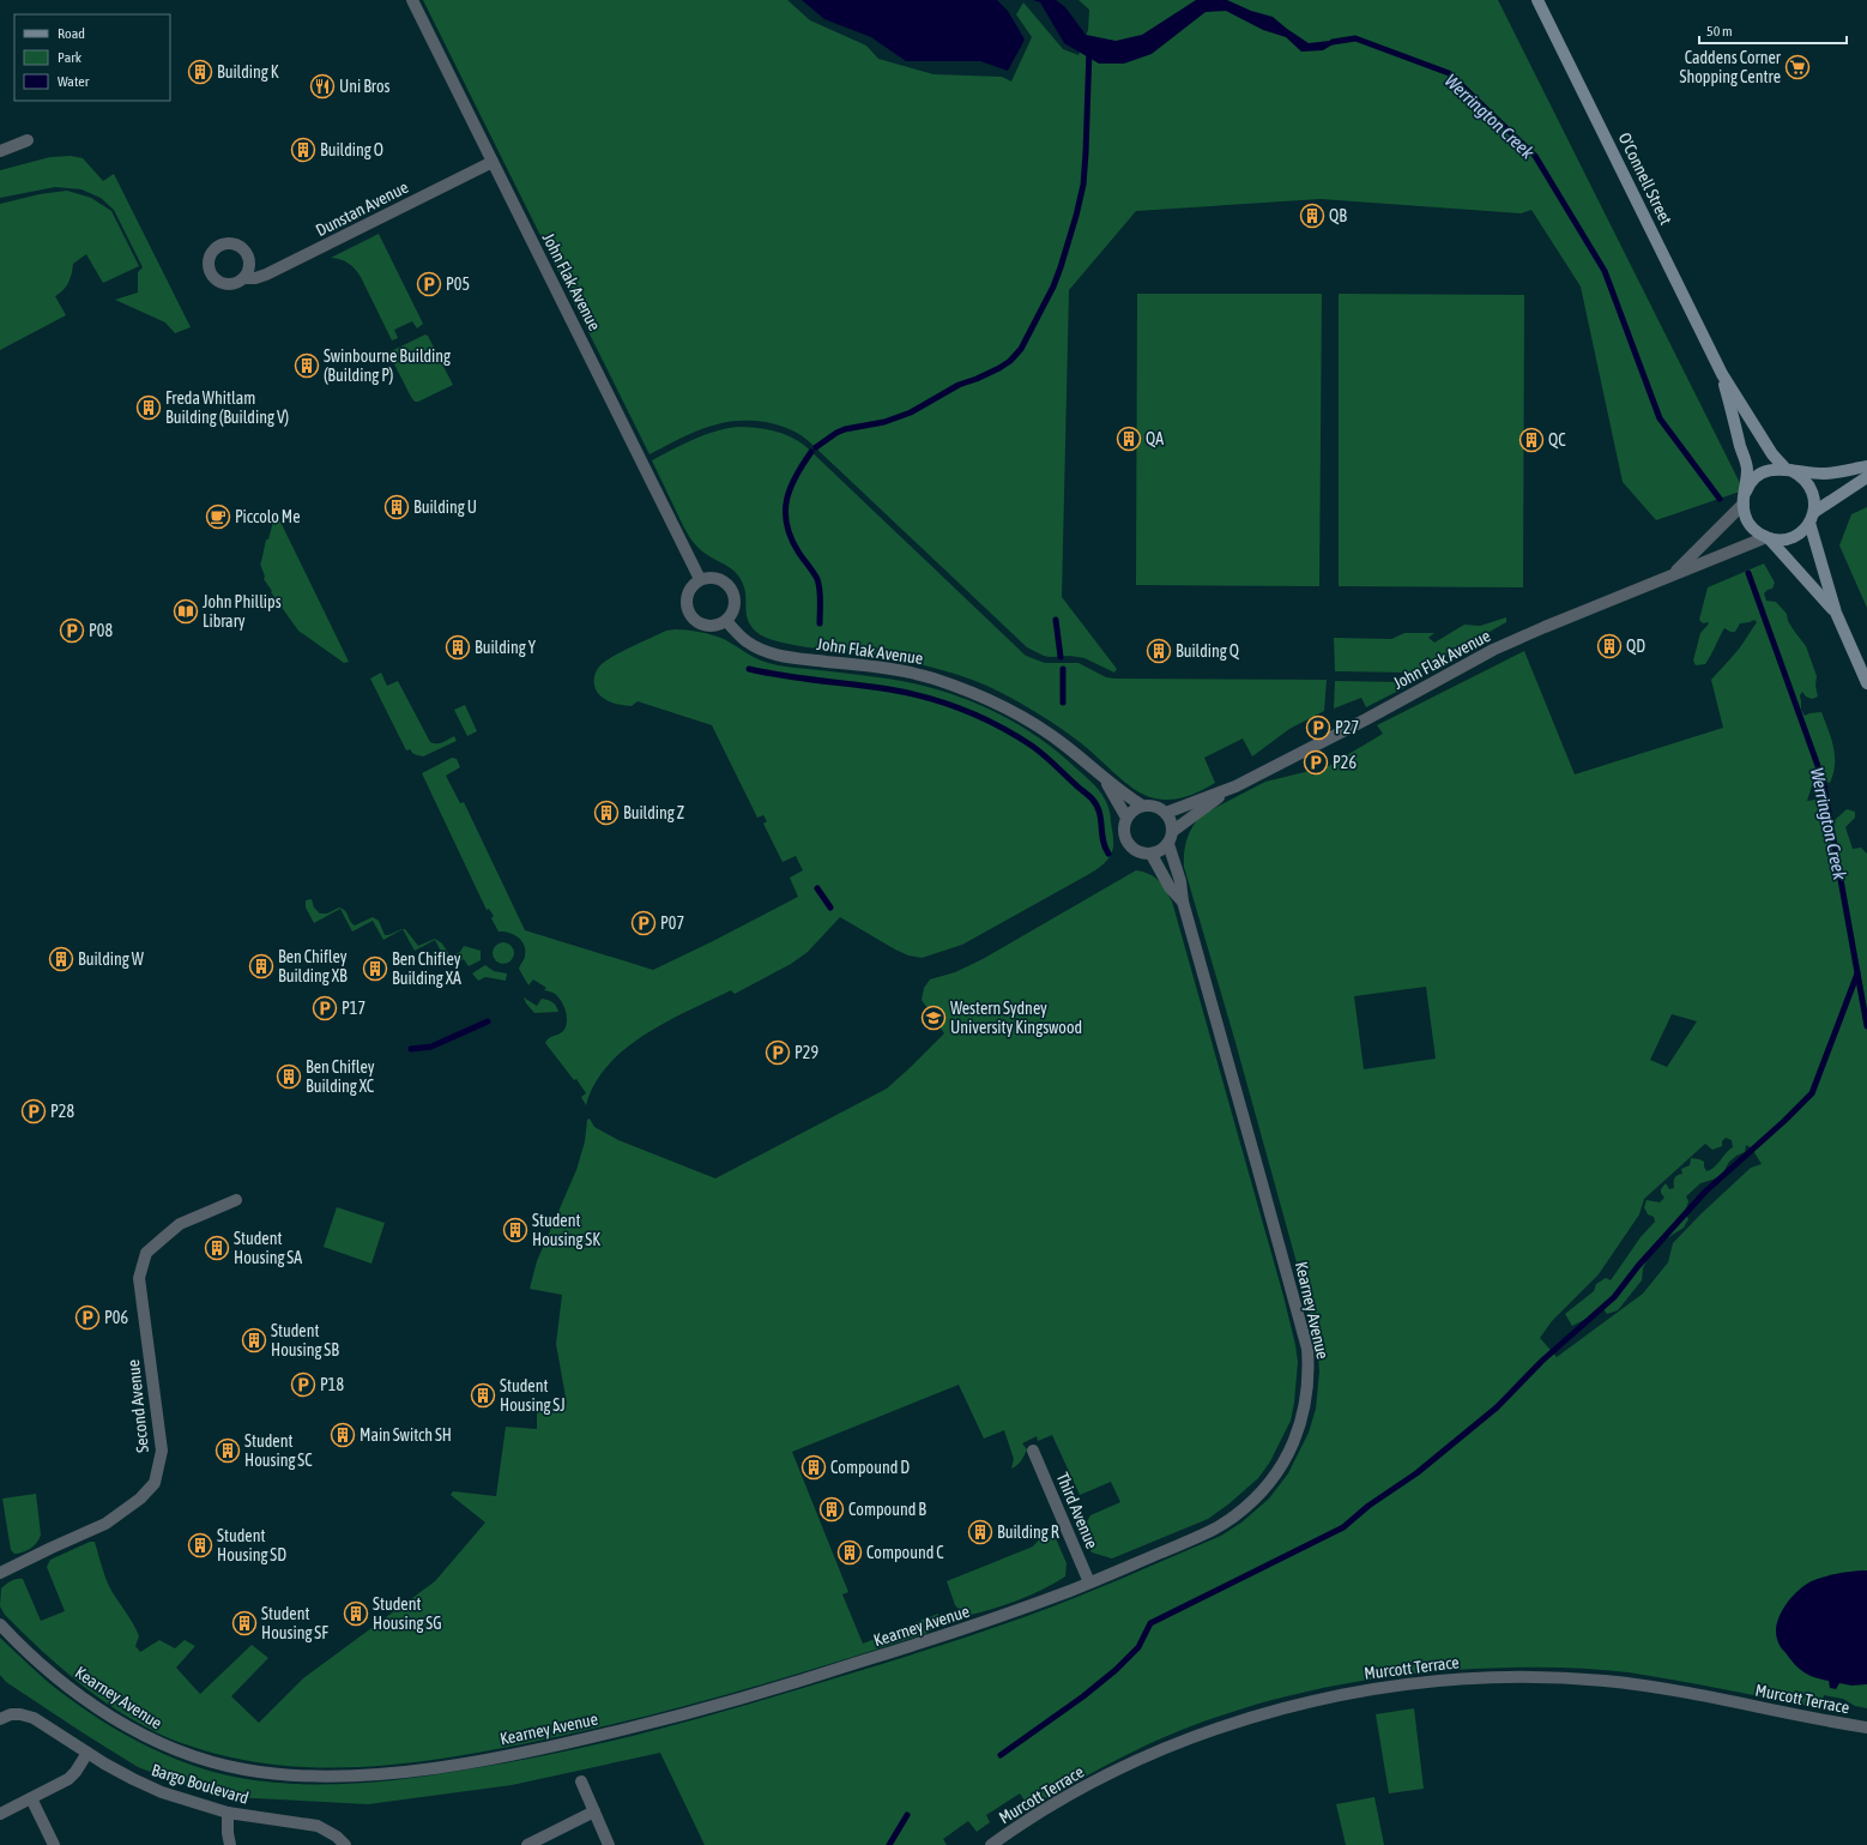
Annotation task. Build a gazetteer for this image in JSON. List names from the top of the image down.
{
  "streets": {
    "street": [
      "O'Connell Street",
      "Dunstan Avenue",
      "John Flak Avenue",
      "Kearney Avenue",
      "Second Avenue",
      "Third Avenue",
      "Murcott Terrace",
      "Bargo Boulevard"
    ]
  },
  "crossings": [
    ["O'Connell Street", "John Flak Avenue"],
    ["Dunstan Avenue", "John Flak Avenue"],
    ["John Flak Avenue", "Kearney Avenue"],
    ["Kearney Avenue", "Third Avenue"]
  ],
  "water": ["Werrington Creek"],
  "places": {
    "supermarket": ["Caddens Corner Shopping Centre"],
    "building": [
      "Building K",
      "Building O",
      "QB",
      "Swinbourne Building (Building P)",
      "Freda Whitlam Building (Building V)",
      "QA",
      "QC",
      "Building U",
      "QD",
      "Building Y",
      "Building Q",
      "Building Z",
      "Building W",
      "Ben Chifley Building XB",
      "Ben Chifley Building XA",
      "Ben Chifley Building XC",
      "Student Housing SK",
      "Student Housing SA",
      "Student Housing SB",
      "Student Housing SJ",
      "Main Switch SH",
      "Student Housing SC",
      "Compound D",
      "Compound B",
      "Building R",
      "Student Housing SD",
      "Compound C",
      "Student Housing SG",
      "Student Housing SF"
    ],
    "restaurant": ["Uni Bros"],
    "parking": [
      "P05",
      "P08",
      "P27",
      "P26",
      "P07",
      "P17",
      "P29",
      "P28",
      "P06",
      "P18"
    ],
    "cafe": ["Piccolo Me"],
    "library": ["John Phillips Library"],
    "school or university": ["Western Sydney University Kingswood"]
  },
  "legend": ["Road", "Park", "Water"],
  "scale_bar": "50 m"
}
